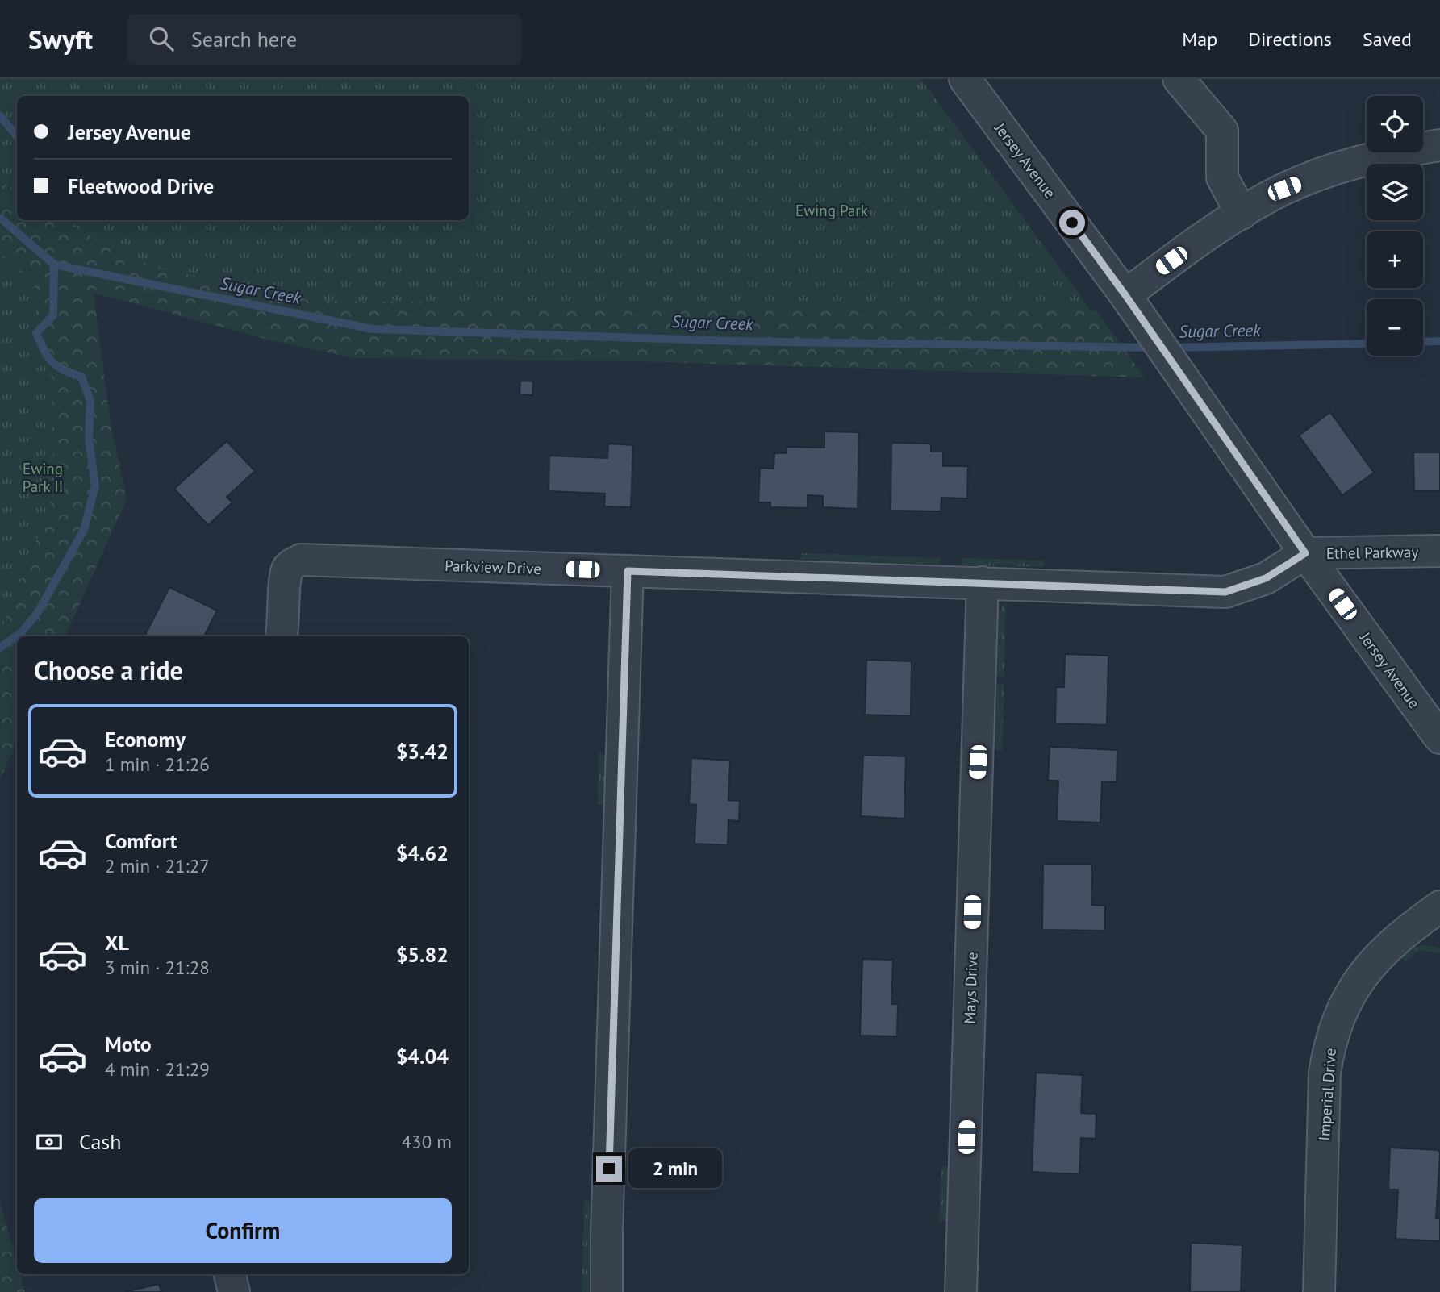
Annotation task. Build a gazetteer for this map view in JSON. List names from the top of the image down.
{
  "streets": {
    "street": [
      "Jersey Avenue",
      "Ethel Parkway",
      "Parkview Drive",
      "Mays Drive",
      "Imperial Drive"
    ]
  },
  "crossings": [
    ["Jersey Avenue", "Ethel Parkway"],
    ["Jersey Avenue", "Parkview Drive"],
    ["Ethel Parkway", "Parkview Drive"],
    ["Parkview Drive", "Mays Drive"]
  ],
  "water": ["Sugar Creek"],
  "parks": ["Ewing Park", "Ewing Park II"],
  "page": {
    "header": "Swyft",
    "search": "Search here",
    "nav": ["Map", "Directions", "Saved"],
    "map_buttons": ["+", "−"],
    "banner": ["Jersey Avenue", "Fleetwood Drive"],
    "heading": "Choose a ride",
    "list": [
      {
        "name": "Economy",
        "note": "1 min · 21:26",
        "value": "$3.42"
      },
      {
        "name": "Comfort",
        "note": "2 min · 21:27",
        "value": "$4.62"
      },
      {
        "name": "XL",
        "note": "3 min · 21:28",
        "value": "$5.82"
      },
      {
        "name": "Moto",
        "note": "4 min · 21:29",
        "value": "$4.04"
      }
    ],
    "pay": ["Cash", "430 m"],
    "bubble": "2 min",
    "buttons": "Confirm"
  }
}
